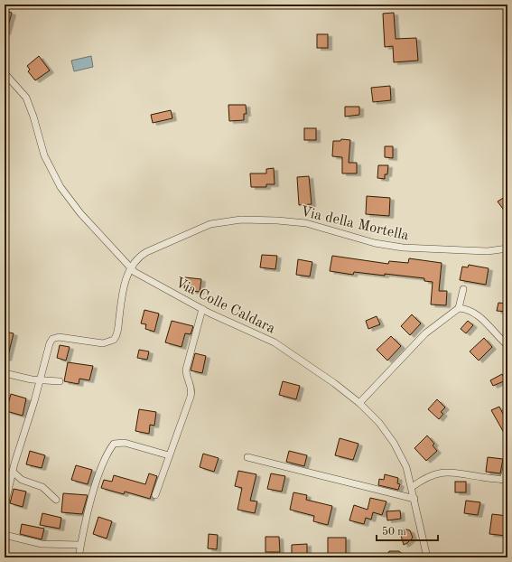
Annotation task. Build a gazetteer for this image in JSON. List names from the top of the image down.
{
  "streets": {
    "street": ["Via della Mortella", "Via Colle Caldara"]
  },
  "crossings": [
    ["Via della Mortella", "Via Colle Caldara"]
  ],
  "scale_bar": "50 m"
}
